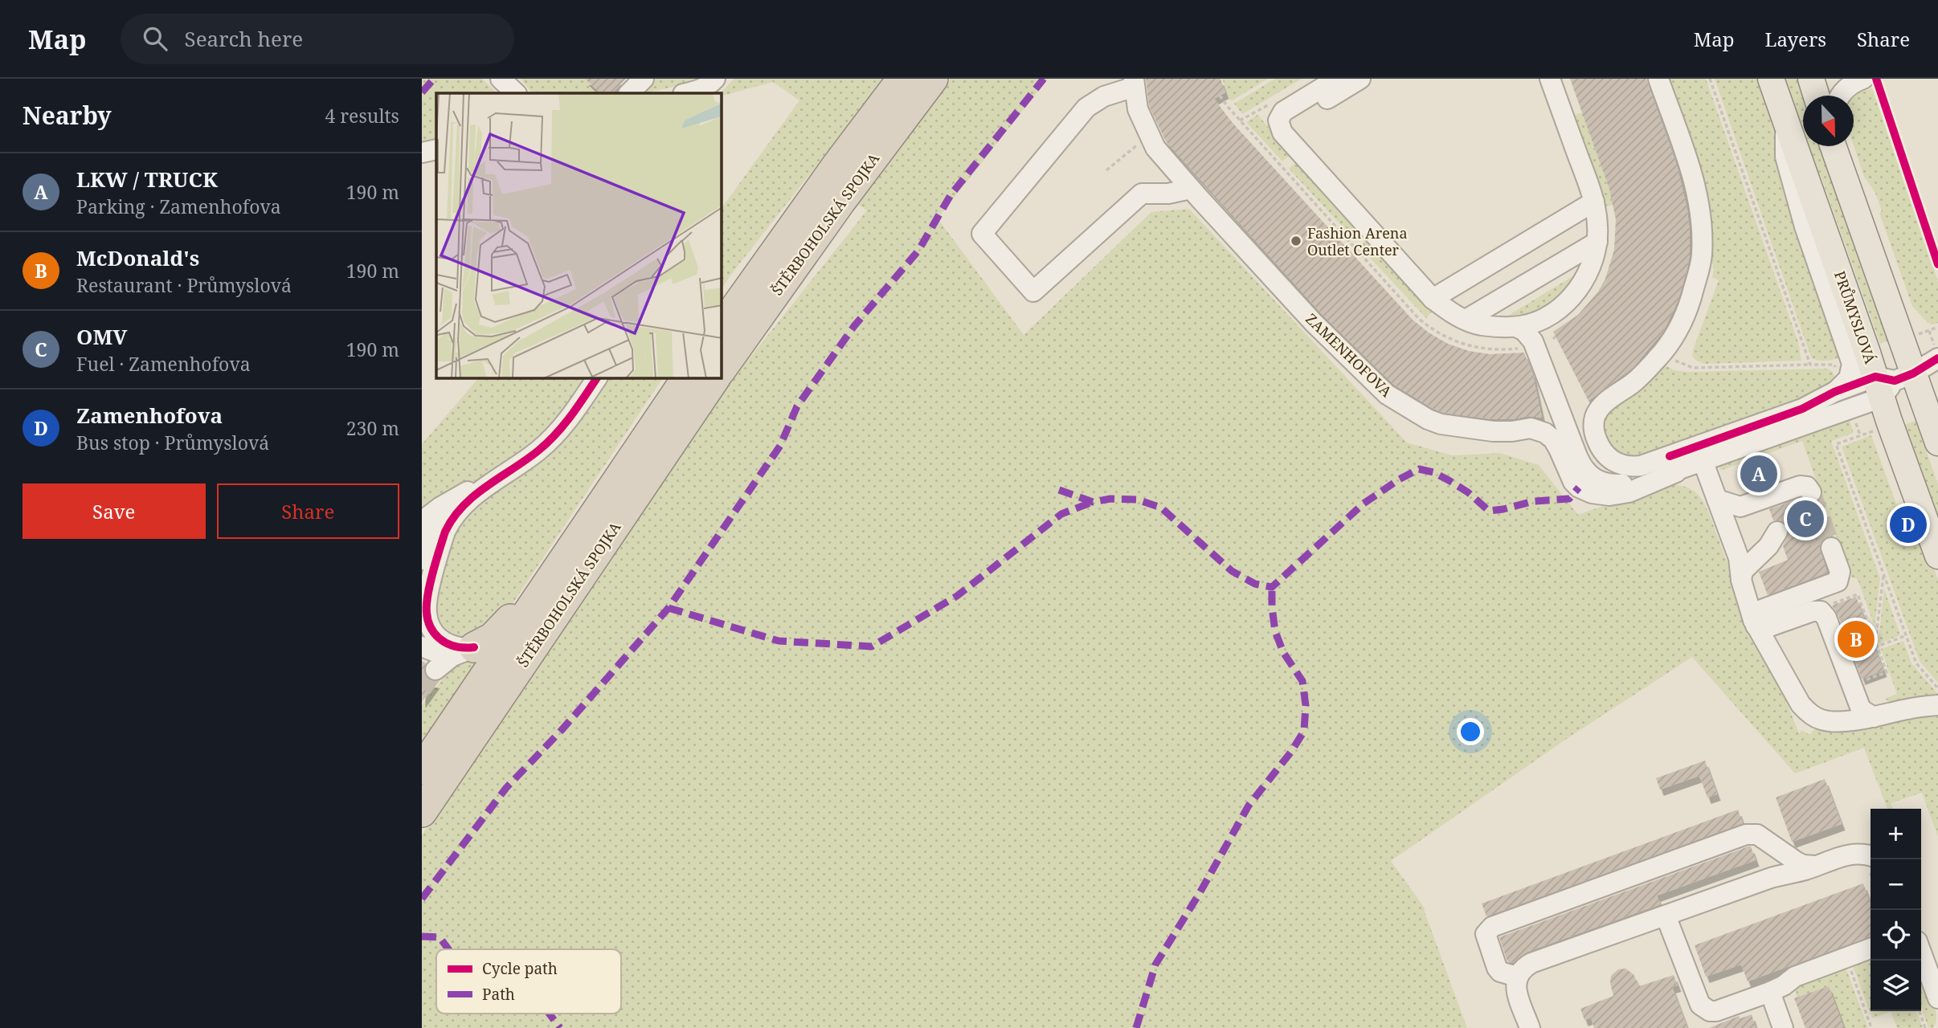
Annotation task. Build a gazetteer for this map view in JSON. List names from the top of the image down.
{
  "streets": {
    "highway": ["ŠTĚRBOHOLSKÁ SPOJKA"],
    "main road": ["PRŮMYSLOVÁ"],
    "street": ["ZAMENHOFOVA"]
  },
  "crossings": [
    ["PRŮMYSLOVÁ", "ZAMENHOFOVA"]
  ],
  "places": ["Fashion Arena Outlet Center"],
  "legend": ["Cycle path", "Path"],
  "north": "bottom",
  "page": {
    "header": "Map",
    "search": "Search here",
    "nav": ["Map", "Layers", "Share"],
    "heading": ["Nearby", "4 results"],
    "list": [
      {
        "mark": "A",
        "name": "LKW / TRUCK",
        "note": "Parking · Zamenhofova",
        "value": "190 m"
      },
      {
        "mark": "B",
        "name": "McDonald's",
        "note": "Restaurant · Průmyslová",
        "value": "190 m"
      },
      {
        "mark": "C",
        "name": "OMV",
        "note": "Fuel · Zamenhofova",
        "value": "190 m"
      },
      {
        "mark": "D",
        "name": "Zamenhofova",
        "note": "Bus stop · Průmyslová",
        "value": "230 m"
      }
    ],
    "pins": [
      "A",
      "C",
      "D",
      "B"
    ],
    "buttons": ["Save", "Share"],
    "map_buttons": ["+", "−"]
  }
}
